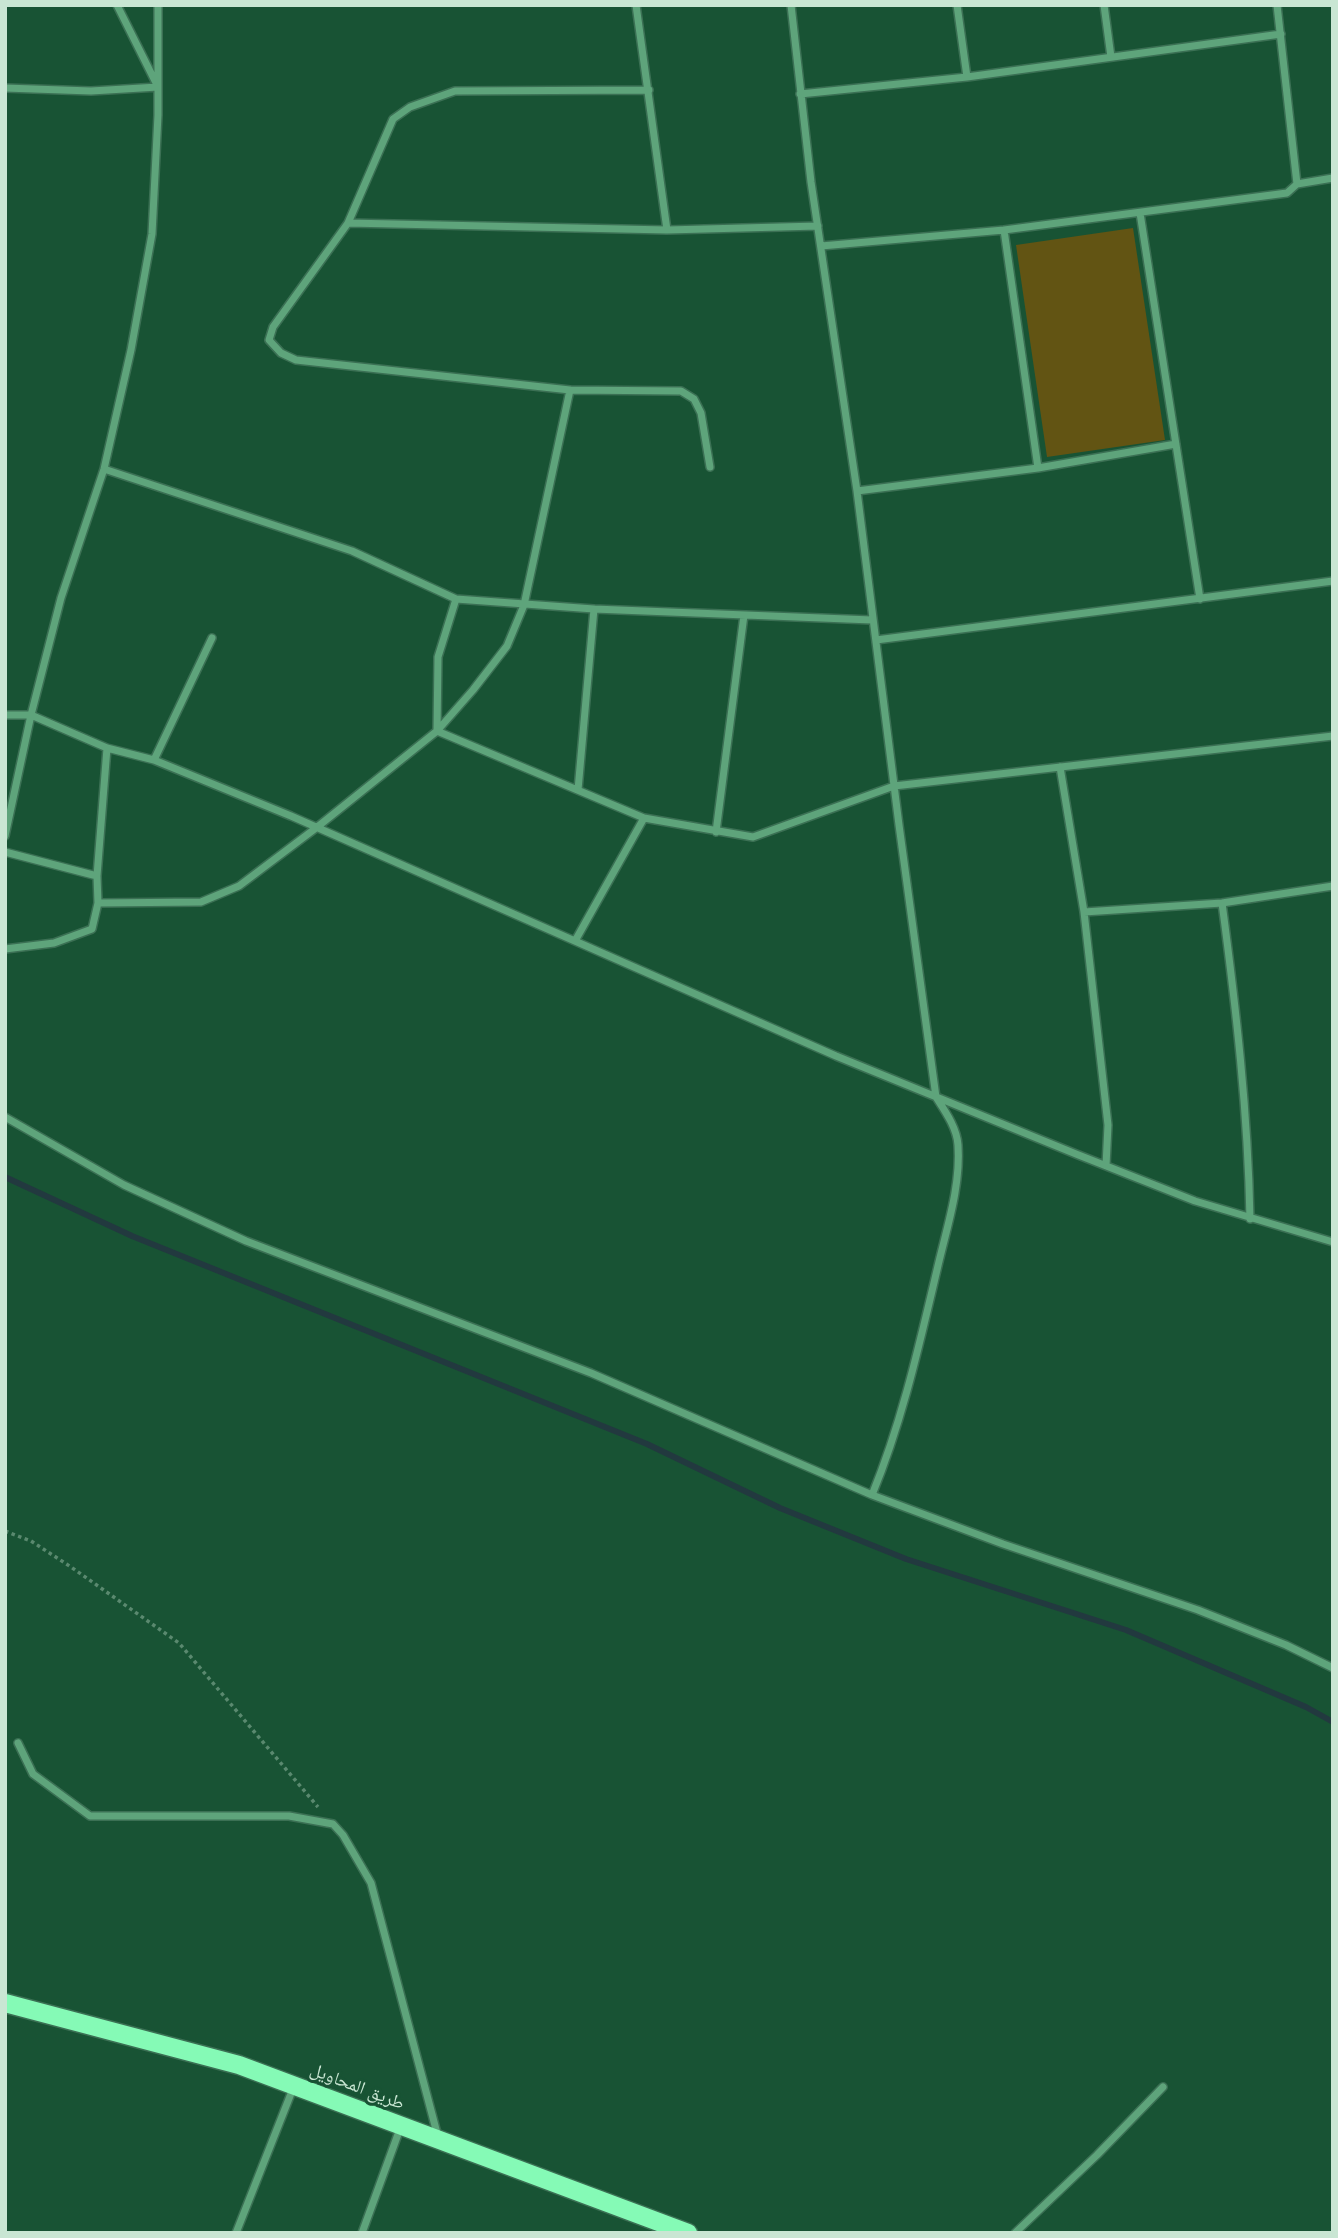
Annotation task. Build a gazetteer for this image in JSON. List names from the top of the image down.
{
  "streets": {
    "main road": ["طريق المحاويل"]
  }
}
